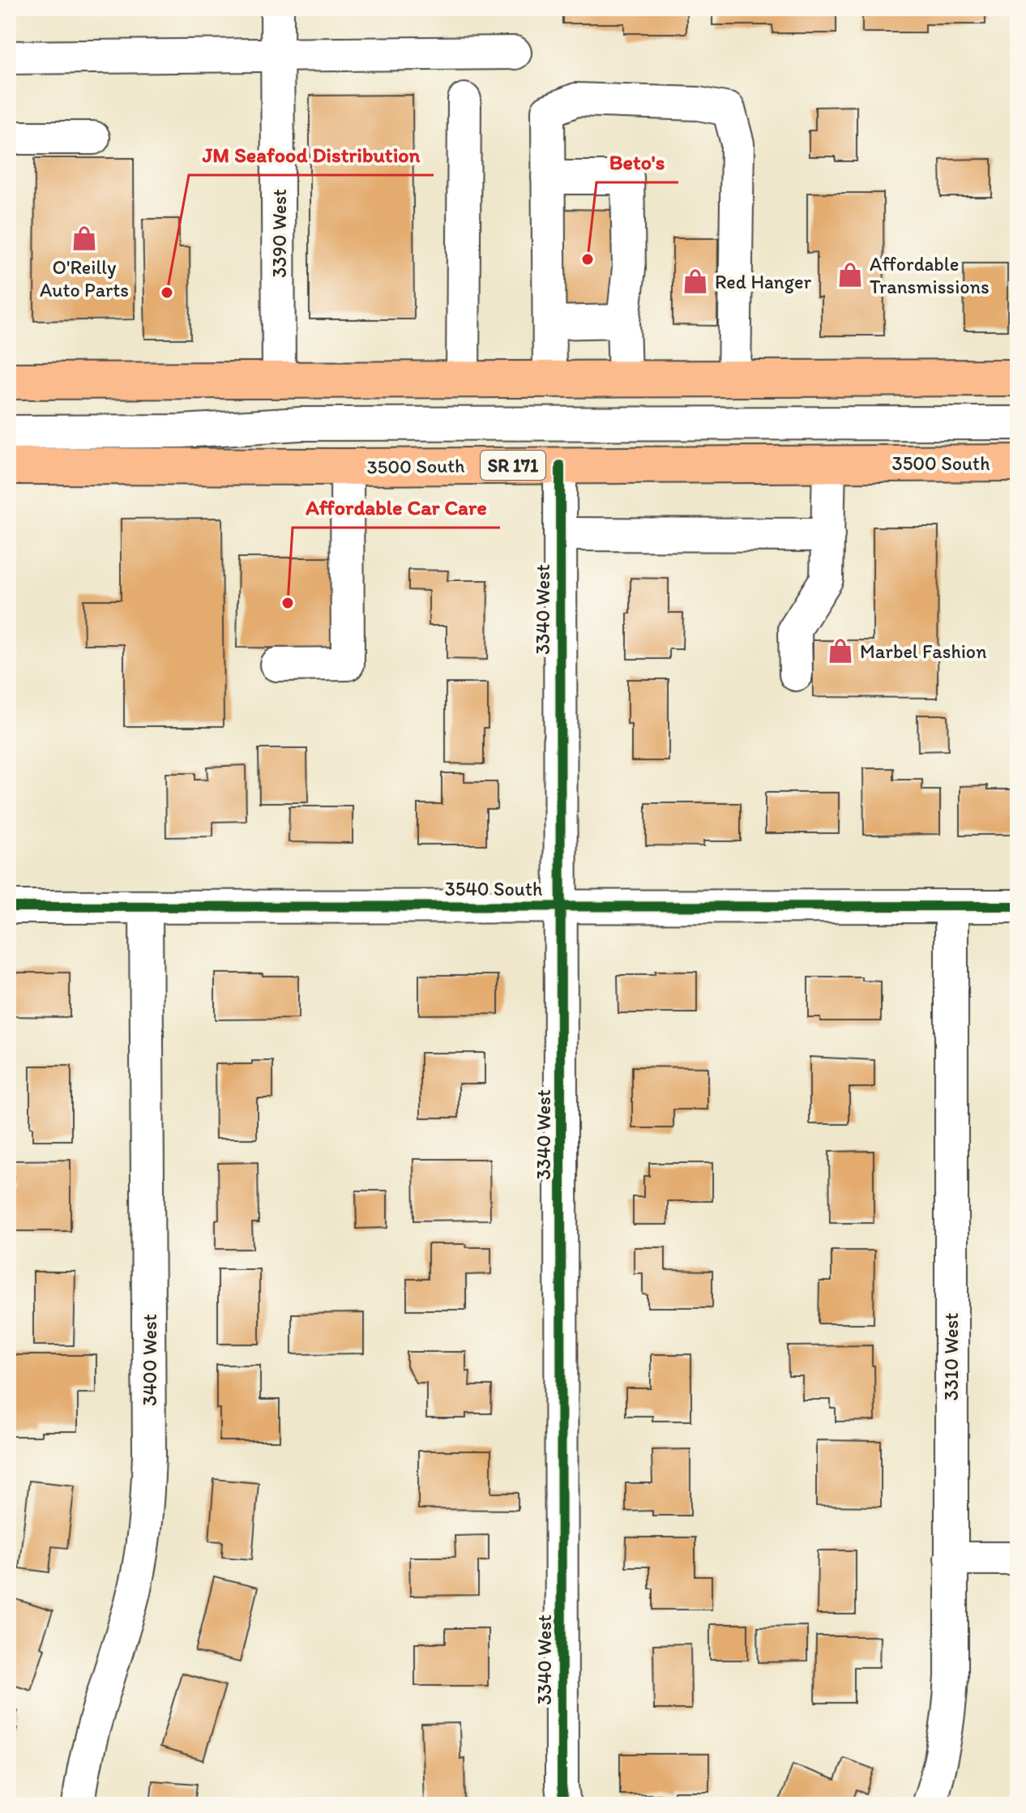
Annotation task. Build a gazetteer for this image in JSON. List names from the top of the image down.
{
  "streets": {
    "main road": ["3500 South", "SR 171"],
    "street": [
      "3390 West",
      "3340 West",
      "3540 South",
      "3310 West",
      "3400 West"
    ]
  },
  "crossings": [
    ["3500 South", "3340 West"],
    ["3340 West", "3540 South"],
    ["3540 South", "3310 West"],
    ["3540 South", "3400 West"]
  ],
  "places": {
    "shop": [
      "O'Reilly Auto Parts",
      "Affordable Transmissions",
      "Red Hanger",
      "Marbel Fashion"
    ],
    "other": ["Beto's", "JM Seafood Distribution", "Affordable Car Care"]
  }
}
